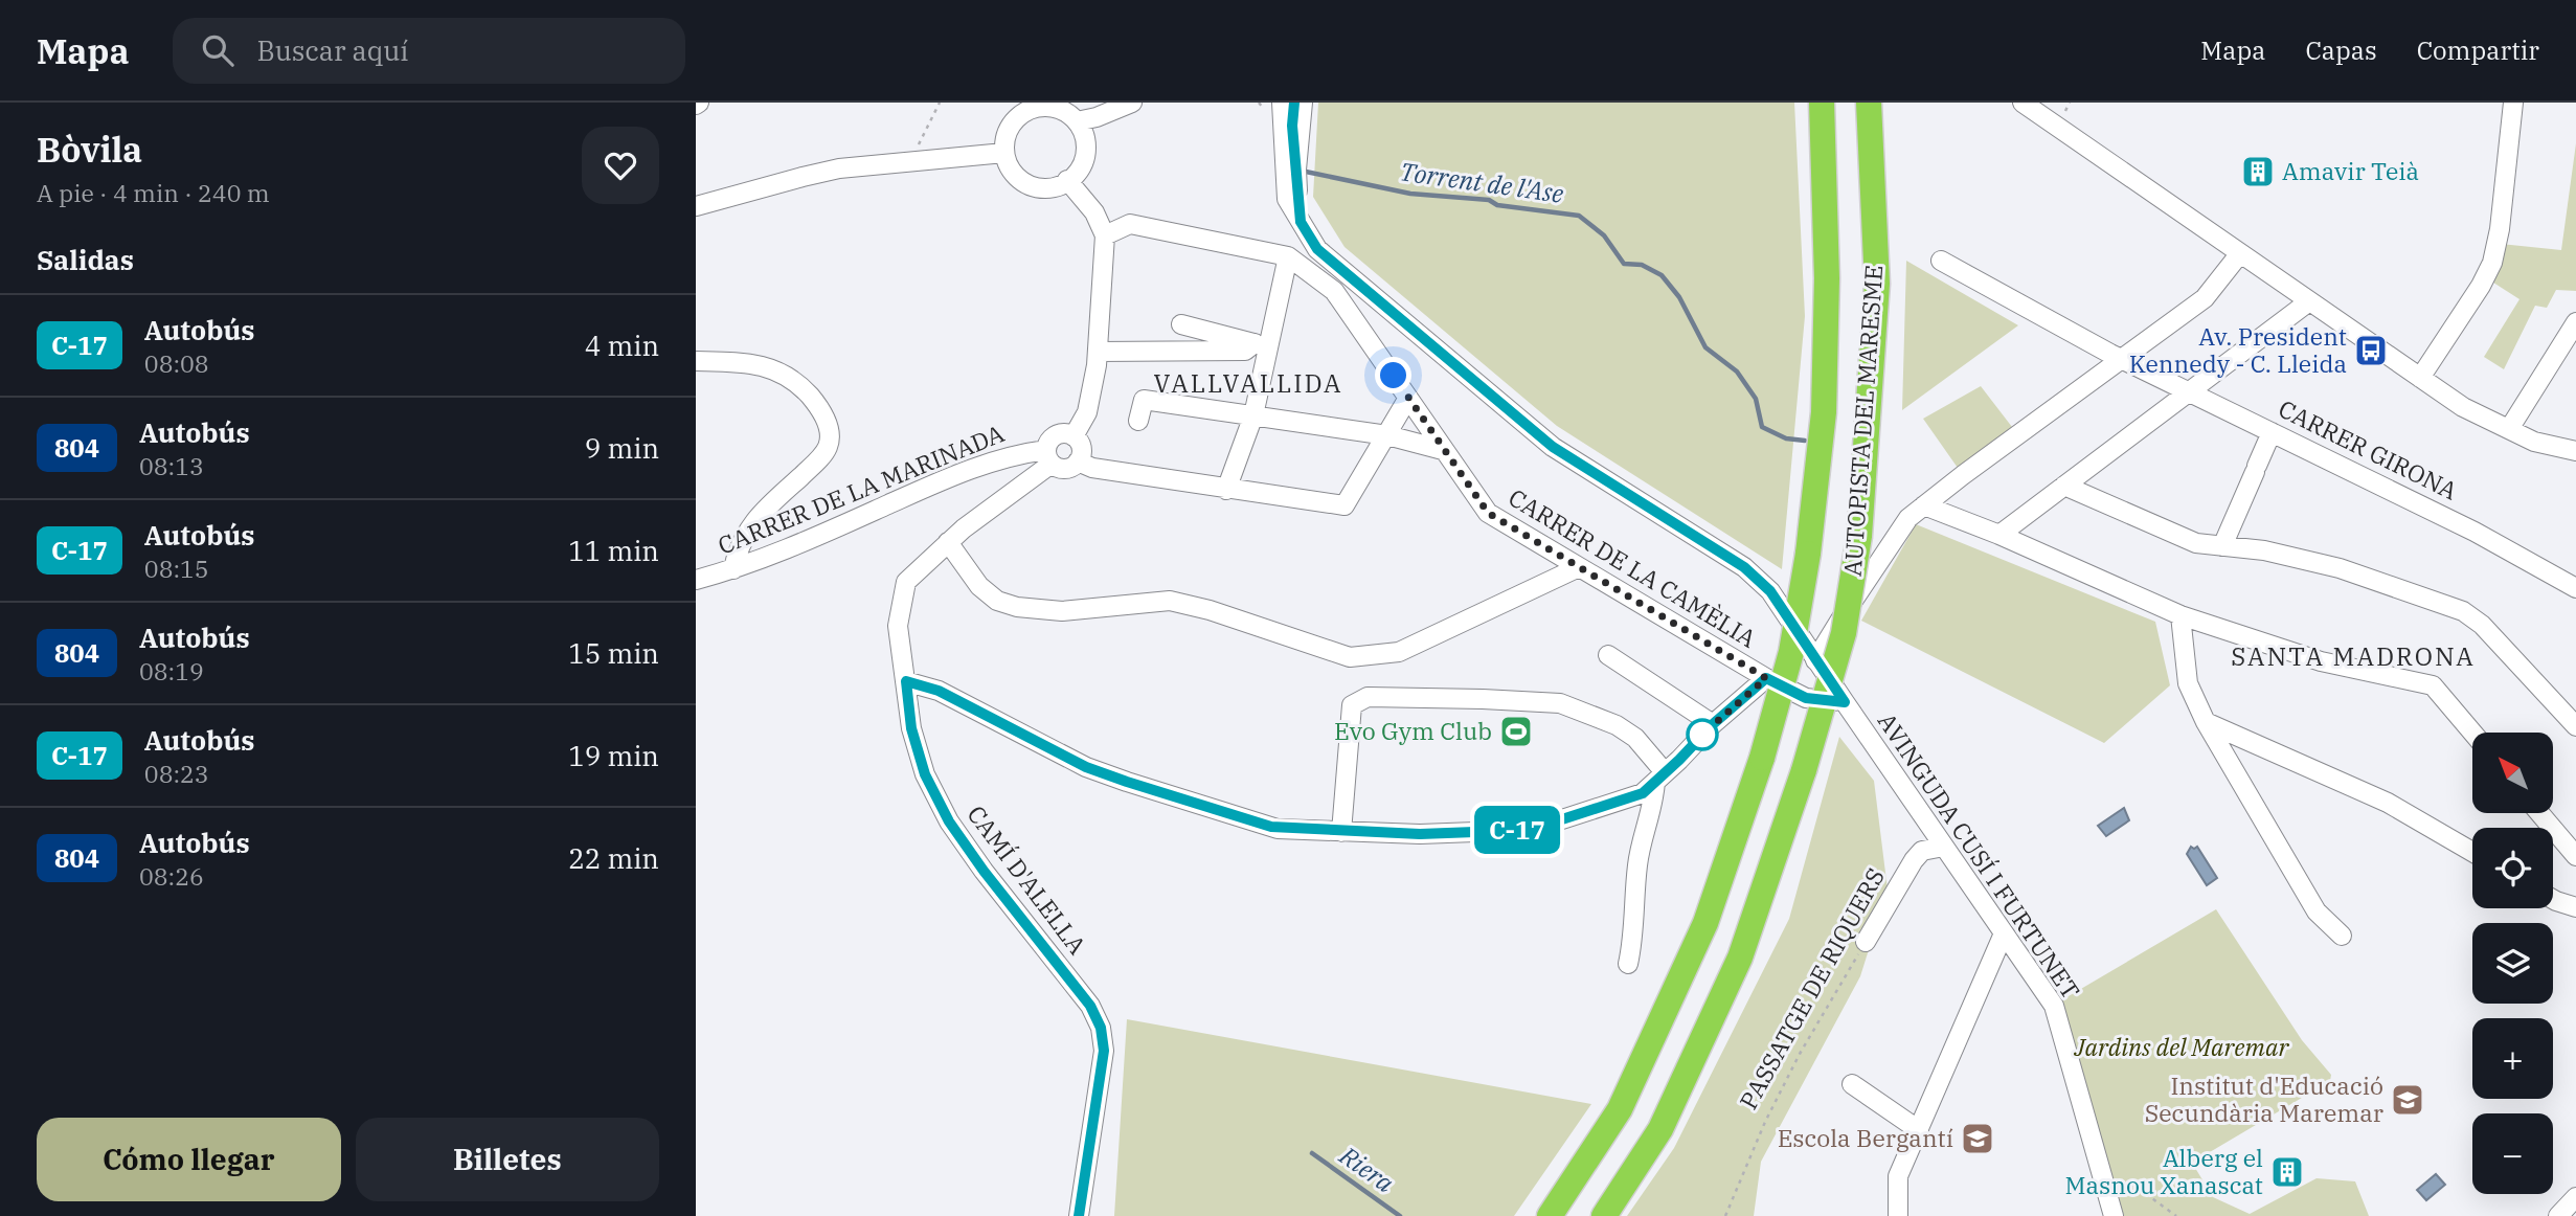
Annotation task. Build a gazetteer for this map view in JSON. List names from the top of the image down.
{
  "streets": {
    "highway": ["AUTOPISTA DEL MARESME"],
    "street": [
      "CARRER GIRONA",
      "CARRER DE LA MARINADA",
      "CARRER DE LA CAMÈLIA",
      "AVINGUDA CUSÍ I FURTUNET",
      "CAMÍ D'ALELLA",
      "PASSATGE DE RIQUERS"
    ]
  },
  "crossings": [
    ["CARRER DE LA MARINADA", "CAMÍ D'ALELLA"],
    ["CARRER DE LA CAMÈLIA", "AVINGUDA CUSÍ I FURTUNET"],
    ["AVINGUDA CUSÍ I FURTUNET", "PASSATGE DE RIQUERS"]
  ],
  "districts": ["VALLVALLIDA", "SANTA MADRONA"],
  "water": ["Torrent de l'Ase", "Riera"],
  "parks": ["Jardins del Maremar"],
  "places": {
    "building": ["Amavir Teià", "Alberg el Masnou Xanascat"],
    "bus stop": ["Av. President Kennedy - C. Lleida"],
    "sports": ["Evo Gym Club"],
    "school or university": ["Institut d'Educació Secundària Maremar", "Escola Bergantí"]
  },
  "lines": ["bus line C-17"],
  "north": "top left",
  "page": {
    "header": "Mapa",
    "search": "Buscar aquí",
    "nav": ["Mapa", "Capas", "Compartir"],
    "heading": [
      ["Bòvila", "A pie · 4 min · 240 m"],
      "Salidas"
    ],
    "on_map": "C-17",
    "list": [
      {
        "mark": "C-17",
        "name": "Autobús",
        "note": "08:08",
        "value": "4 min"
      },
      {
        "mark": "804",
        "name": "Autobús",
        "note": "08:13",
        "value": "9 min"
      },
      {
        "mark": "C-17",
        "name": "Autobús",
        "note": "08:15",
        "value": "11 min"
      },
      {
        "mark": "804",
        "name": "Autobús",
        "note": "08:19",
        "value": "15 min"
      },
      {
        "mark": "C-17",
        "name": "Autobús",
        "note": "08:23",
        "value": "19 min"
      },
      {
        "mark": "804",
        "name": "Autobús",
        "note": "08:26",
        "value": "22 min"
      }
    ],
    "map_buttons": ["+", "−"],
    "buttons": ["Cómo llegar", "Billetes"]
  }
}
